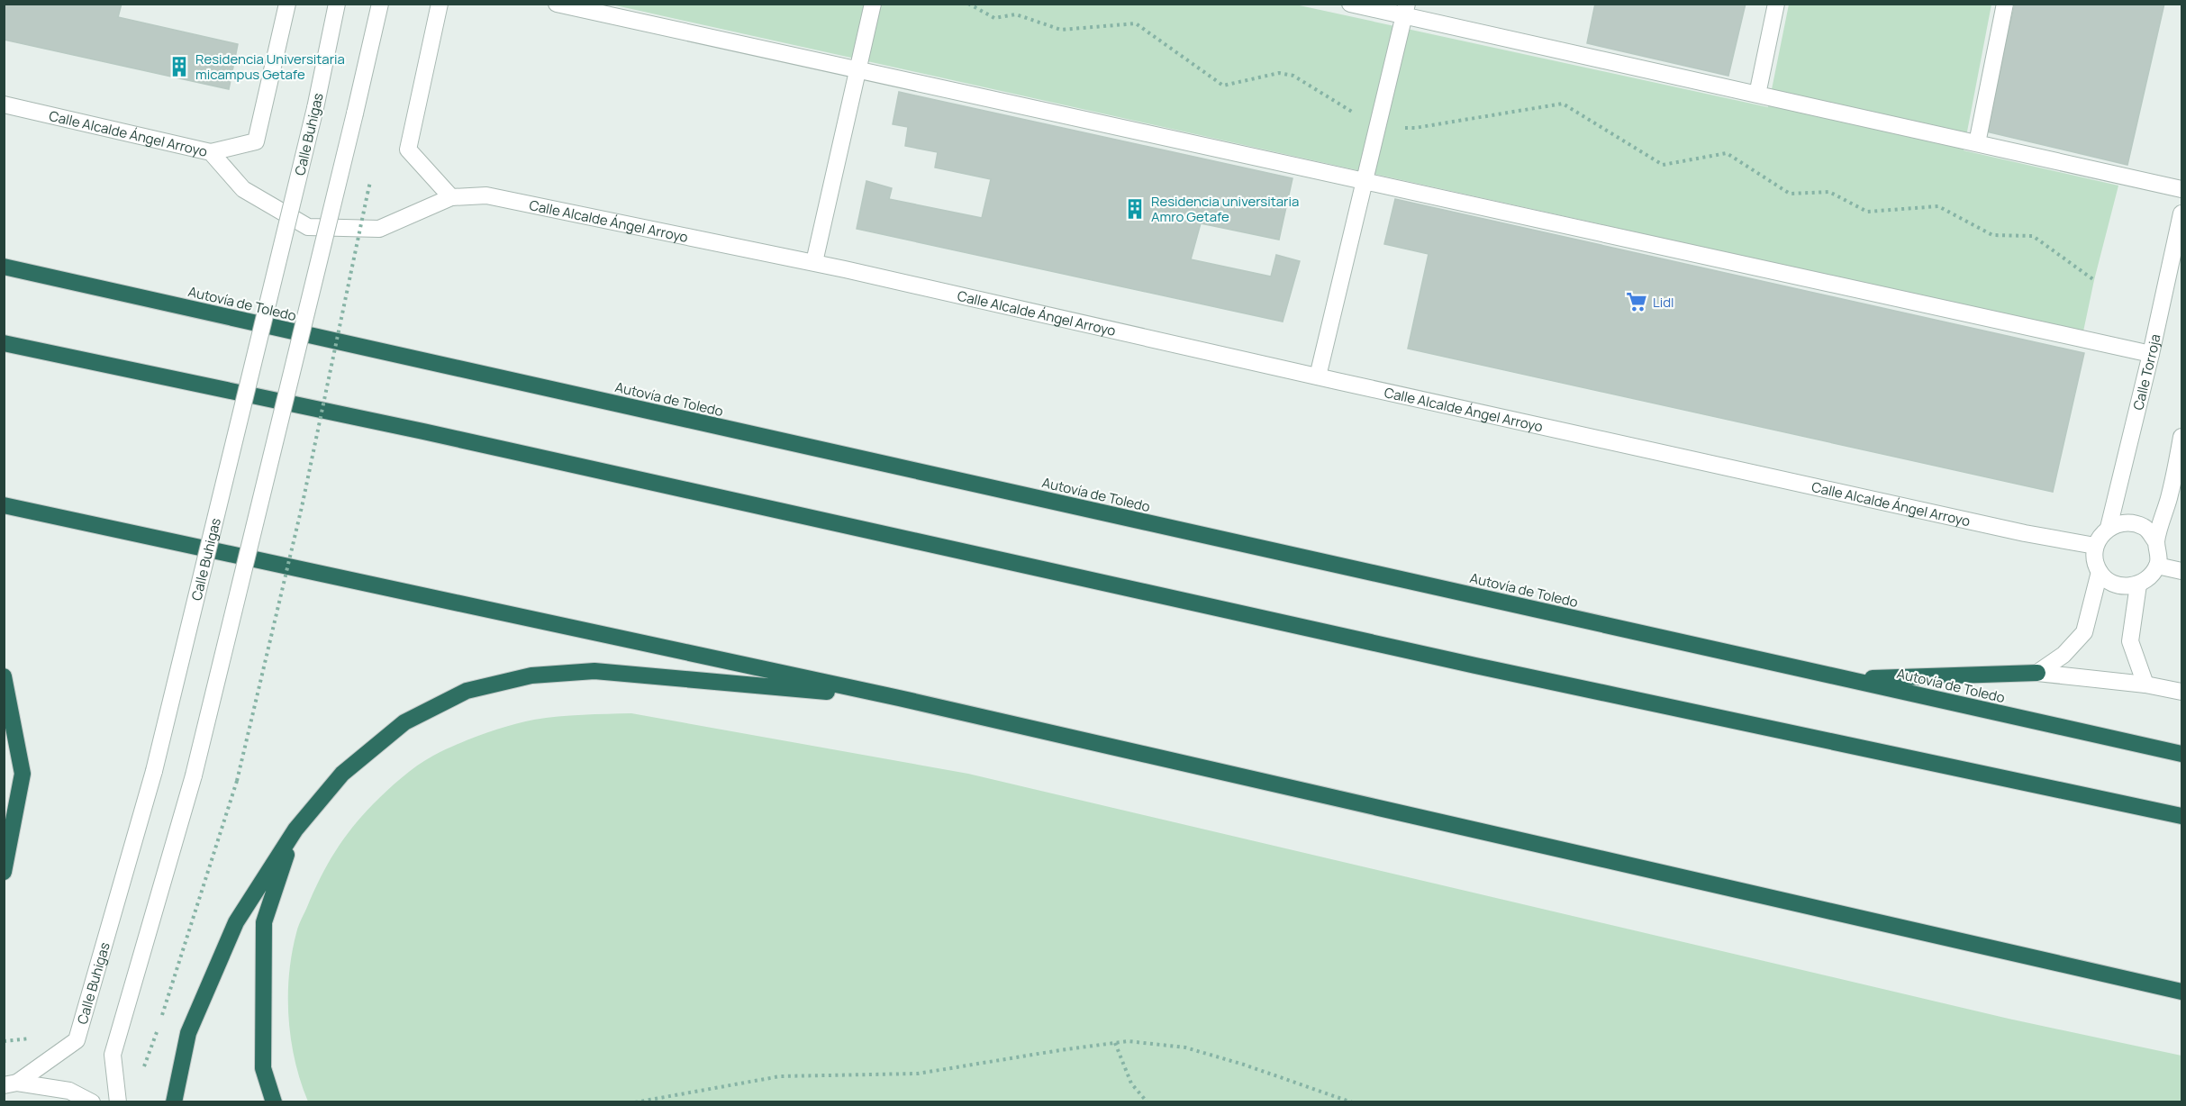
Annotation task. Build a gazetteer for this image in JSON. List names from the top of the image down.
{
  "streets": {
    "highway": ["Autovía de Toledo"],
    "street": ["Calle Alcalde Ángel Arroyo", "Calle Buhigas", "Calle Torroja"]
  },
  "crossings": [
    ["Calle Alcalde Ángel Arroyo", "Calle Torroja"]
  ],
  "places": {
    "building": ["Residencia Universitaria micampus Getafe", "Residencia universitaria Amro Getafe"],
    "supermarket": ["Lidl"]
  }
}
